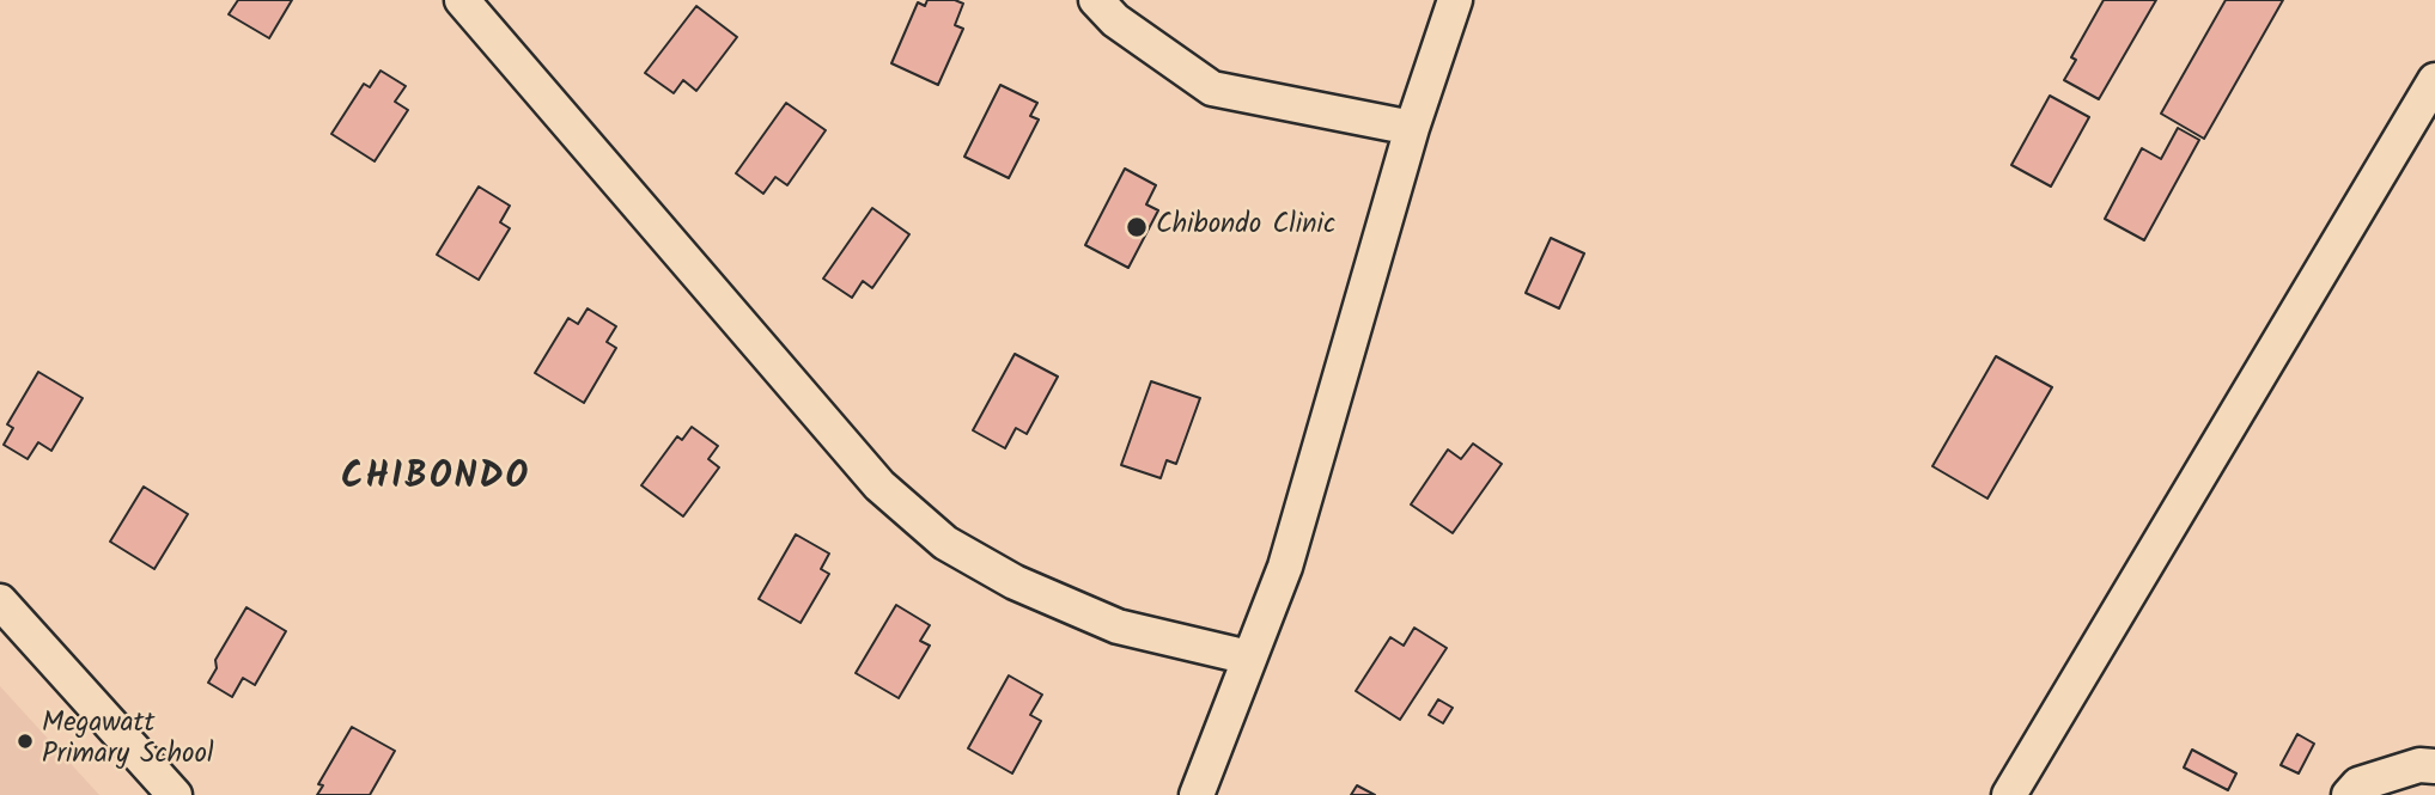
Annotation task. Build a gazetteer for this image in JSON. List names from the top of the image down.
{
  "districts": ["CHIBONDO"],
  "places": ["Chibondo Clinic", "Megawatt Primary School"]
}
